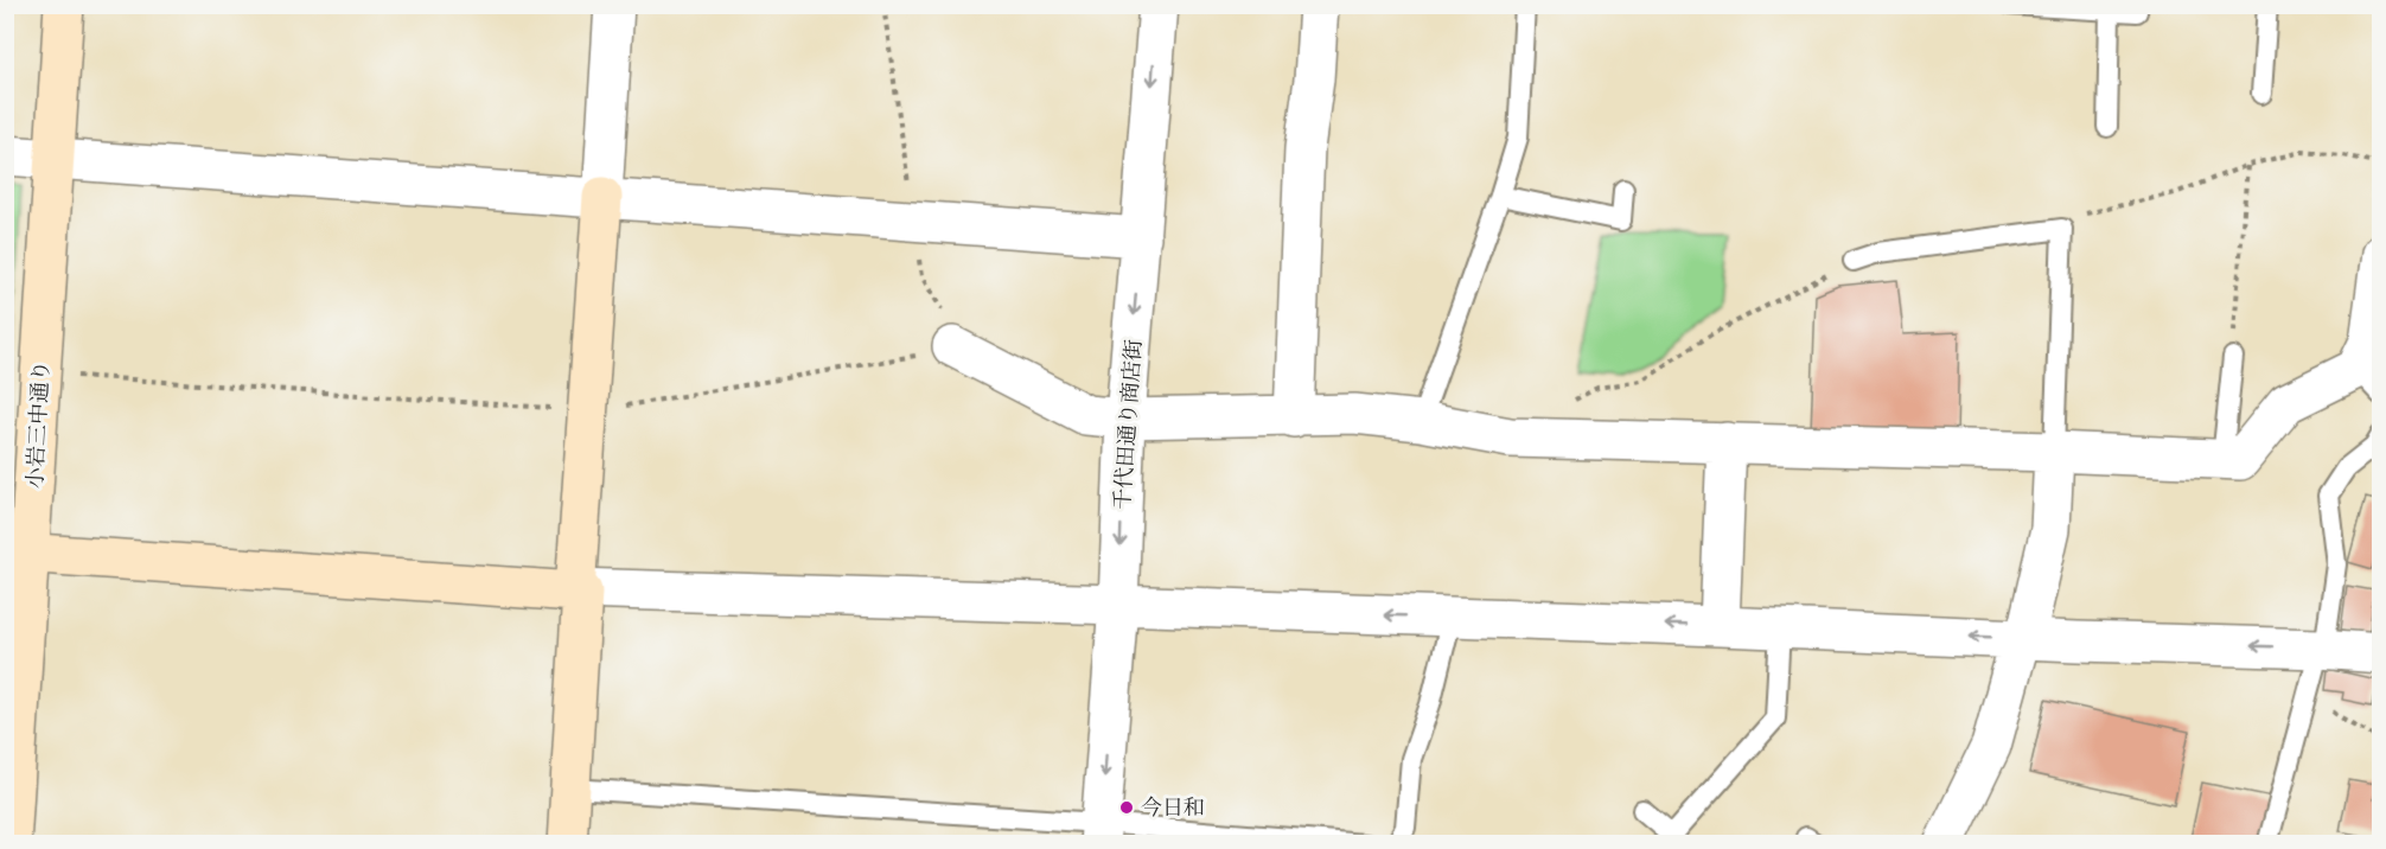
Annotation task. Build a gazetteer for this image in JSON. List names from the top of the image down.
{
  "streets": {
    "street": ["小岩三中通り", "千代田通り商店街"]
  },
  "places": ["今日和"]
}
